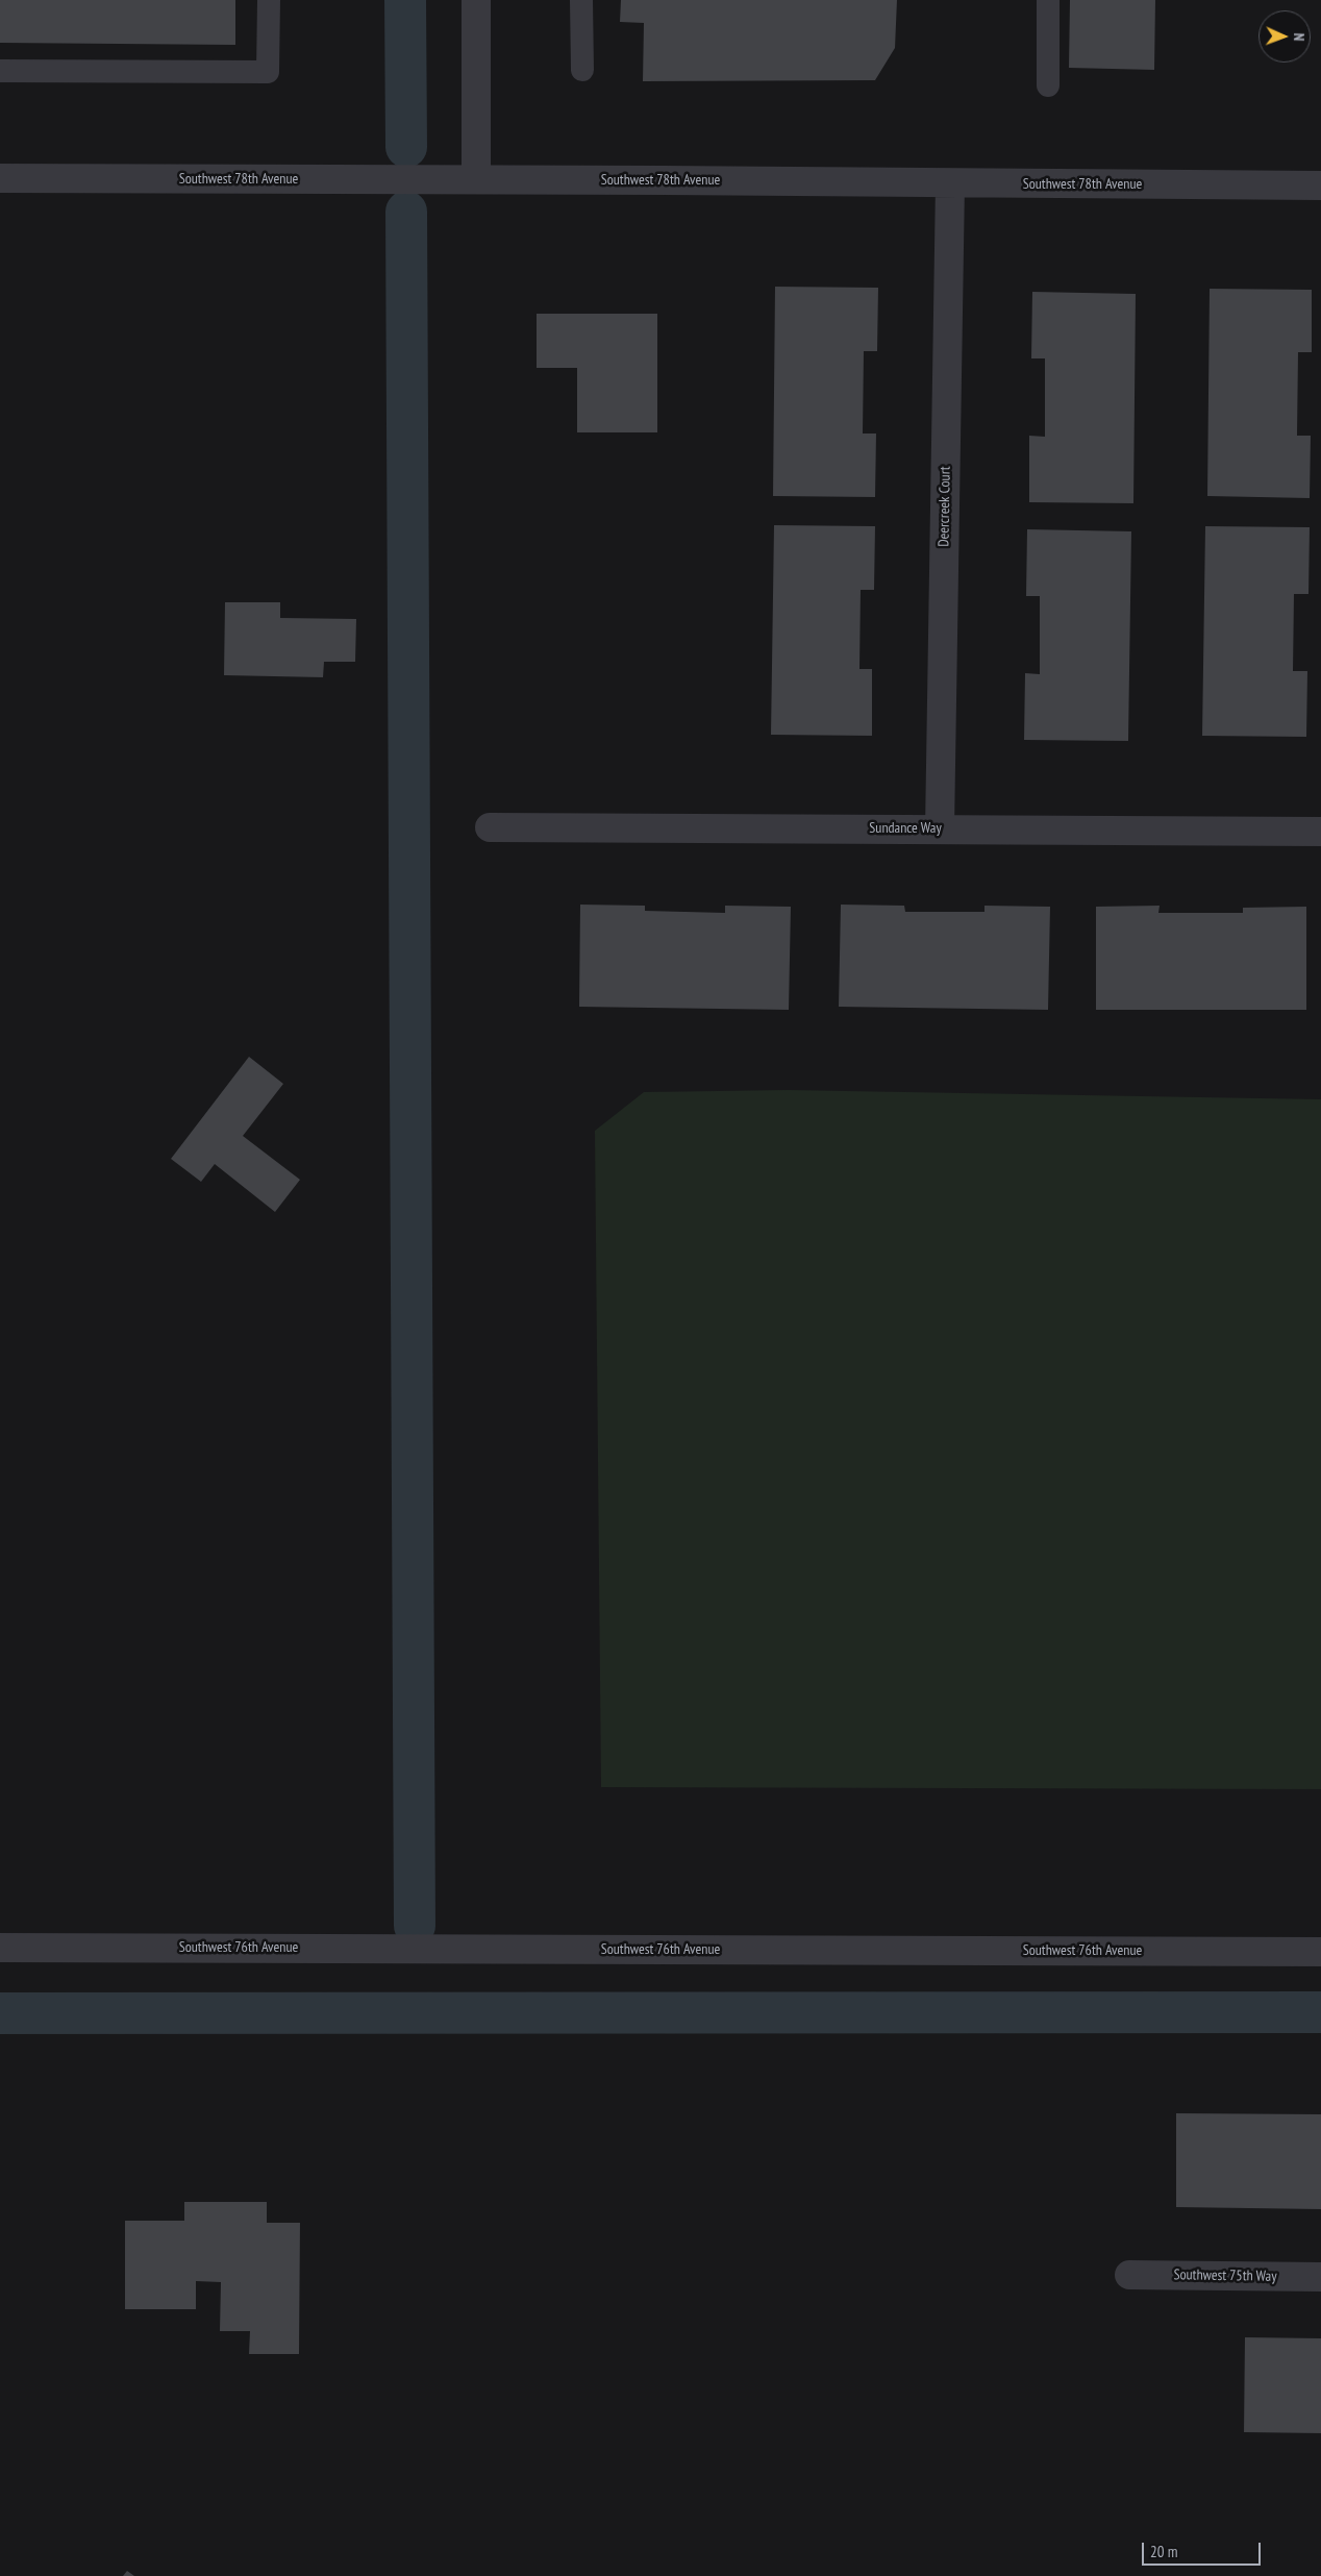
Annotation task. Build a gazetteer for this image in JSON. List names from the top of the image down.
{
  "streets": {
    "street": [
      "Southwest 78th Avenue",
      "Deercreek Court",
      "Sundance Way",
      "Southwest 76th Avenue",
      "Southwest 75th Way"
    ]
  },
  "crossings": [
    ["Southwest 78th Avenue", "Deercreek Court"],
    ["Deercreek Court", "Sundance Way"]
  ],
  "scale_bar": "20 m",
  "north": "right"
}
